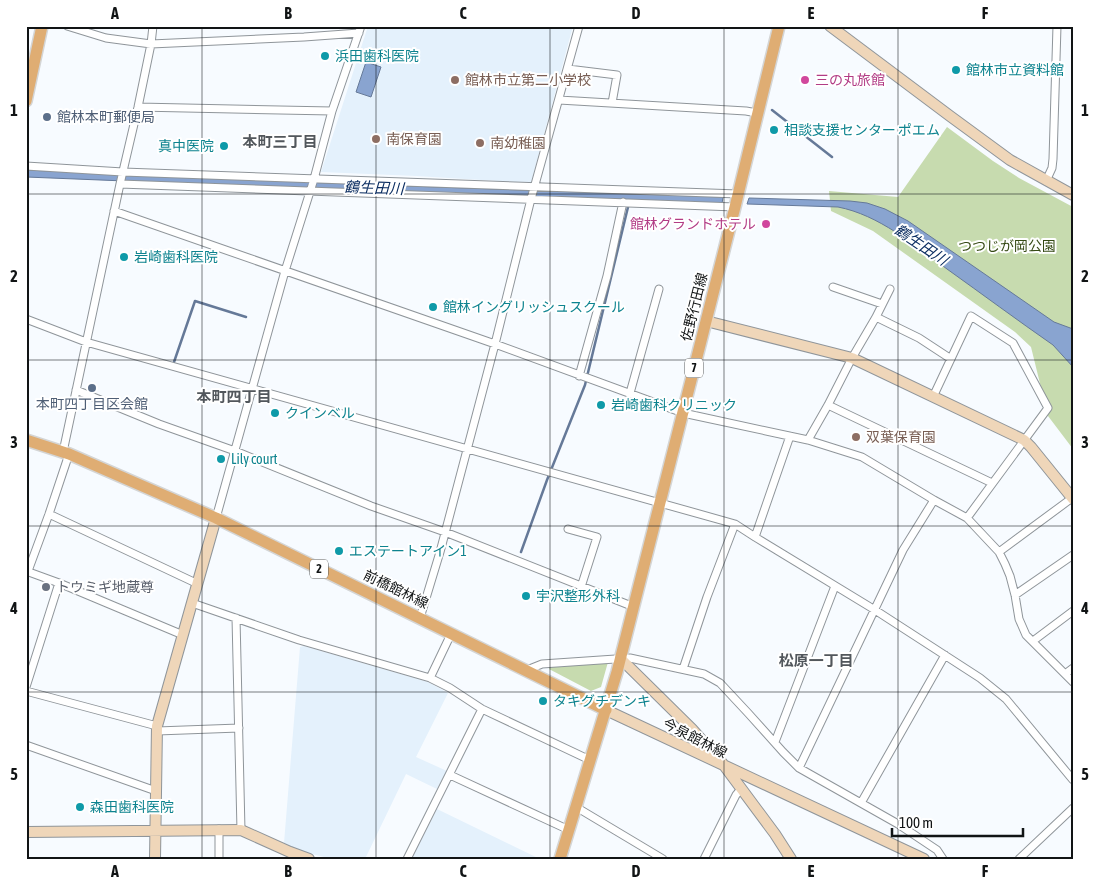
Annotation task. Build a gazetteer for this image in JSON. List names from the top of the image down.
{
  "streets": {
    "main road": [
      "佐野行田線",
      "7",
      "2",
      "前橋館林線"
    ],
    "street": ["今泉館林線"]
  },
  "crossings": [
    ["佐野行田線", "前橋館林線"],
    ["佐野行田線", "今泉館林線"],
    ["前橋館林線", "今泉館林線"]
  ],
  "districts": ["本町三丁目", "本町四丁目", "松原一丁目"],
  "water": ["鶴生田川"],
  "parks": ["つつじが岡公園"],
  "places": [
    "浜田歯科医院",
    "館林市立資料館",
    "館林市立第二小学校",
    "三の丸旅館",
    "館林本町郵便局",
    "相談支援センター ポエム",
    "南保育園",
    "南幼稚園",
    "真中医院",
    "館林グランドホテル",
    "岩崎歯科医院",
    "館林イングリッシュスクール",
    "本町四丁目区会館",
    "岩崎歯科クリニック",
    "クインベル",
    "双葉保育園",
    "Lily court",
    "エステートアイン1",
    "トウミギ地蔵尊",
    "宇沢整形外科",
    "タキグチデンキ",
    "森田歯科医院"
  ],
  "scale_bar": "100 m",
  "grid": {
    "columns": [
      "A",
      "B",
      "C",
      "D",
      "E",
      "F"
    ],
    "rows": [
      "1",
      "2",
      "3",
      "4",
      "5"
    ]
  }
}
